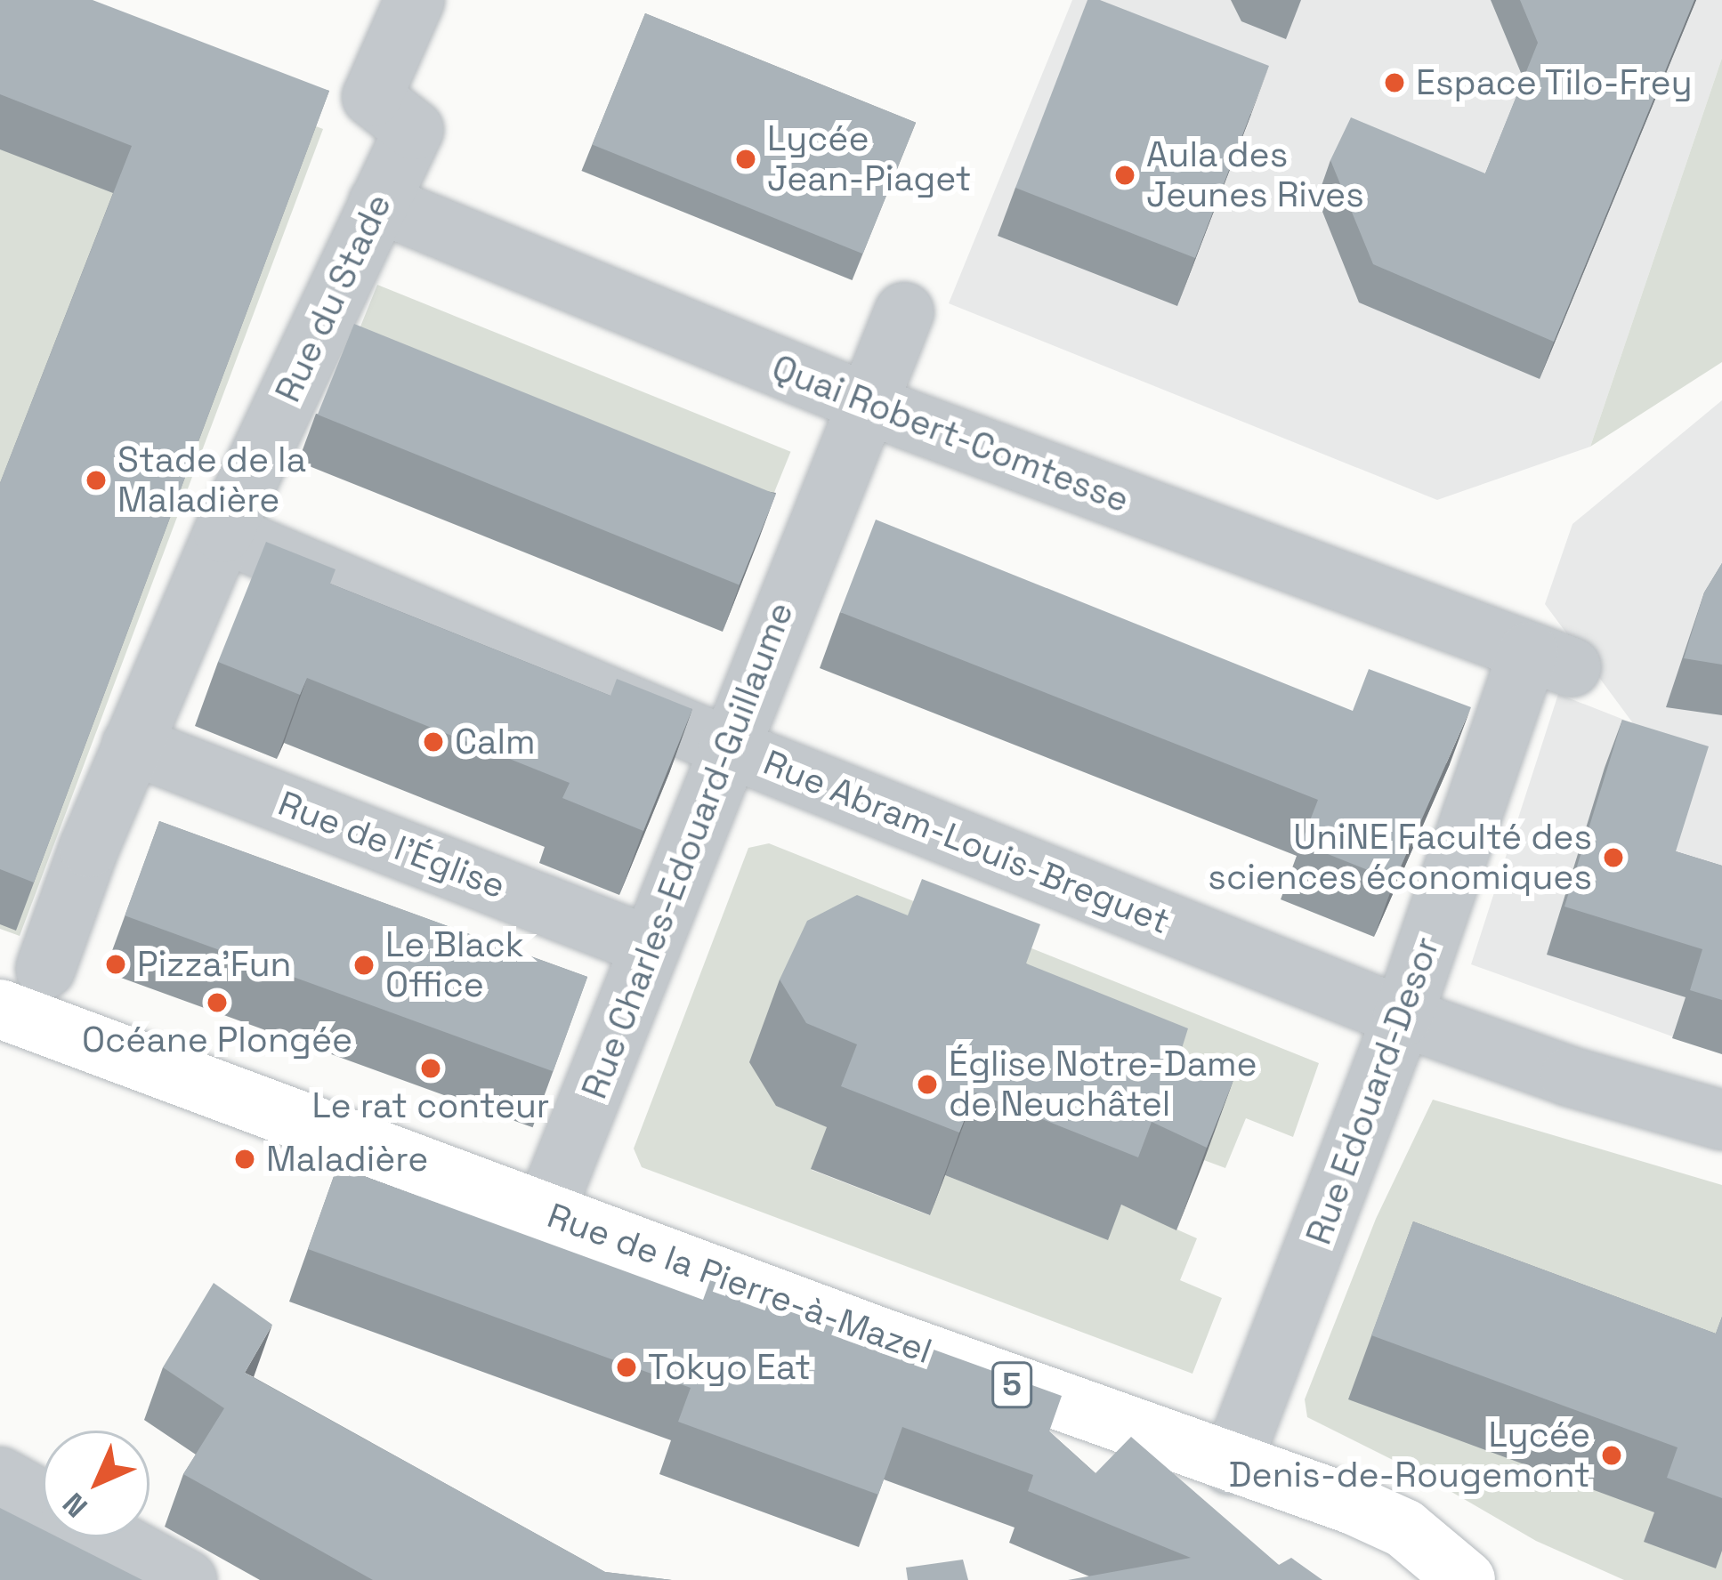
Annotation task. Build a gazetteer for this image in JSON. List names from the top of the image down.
{
  "streets": {
    "main road": ["Rue de la Pierre-à-Mazel", "5"],
    "street": [
      "Rue du Stade",
      "Quai Robert-Comtesse",
      "Rue Abram-Louis-Breguet",
      "Rue de l'Église",
      "Rue Charles-Edouard-Guillaume",
      "Rue Edouard-Desor"
    ]
  },
  "crossings": [
    ["Rue du Stade", "Quai Robert-Comtesse"],
    ["Rue du Stade", "Rue Abram-Louis-Breguet"],
    ["Rue du Stade", "Rue de l'Église"],
    ["Quai Robert-Comtesse", "Rue Charles-Edouard-Guillaume"],
    ["Quai Robert-Comtesse", "Rue Edouard-Desor"],
    ["Rue Abram-Louis-Breguet", "Rue Charles-Edouard-Guillaume"],
    ["Rue Abram-Louis-Breguet", "Rue Edouard-Desor"],
    ["Rue de l'Église", "Rue Charles-Edouard-Guillaume"],
    ["Rue Charles-Edouard-Guillaume", "Rue de la Pierre-à-Mazel"],
    ["Rue Edouard-Desor", "Rue de la Pierre-à-Mazel"]
  ],
  "places": [
    "Espace Tilo-Frey",
    "Lycée Jean-Piaget",
    "Aula des Jeunes Rives",
    "Stade de la Maladière",
    "Calm",
    "UniNE Faculté des sciences économiques",
    "Pizza'Fun",
    "Le Black Office",
    "Océane Plongée",
    "Le rat conteur",
    "Église Notre-Dame de Neuchâtel",
    "Maladière",
    "Tokyo Eat",
    "Lycée Denis-de-Rougemont"
  ],
  "north": "bottom left"
}
